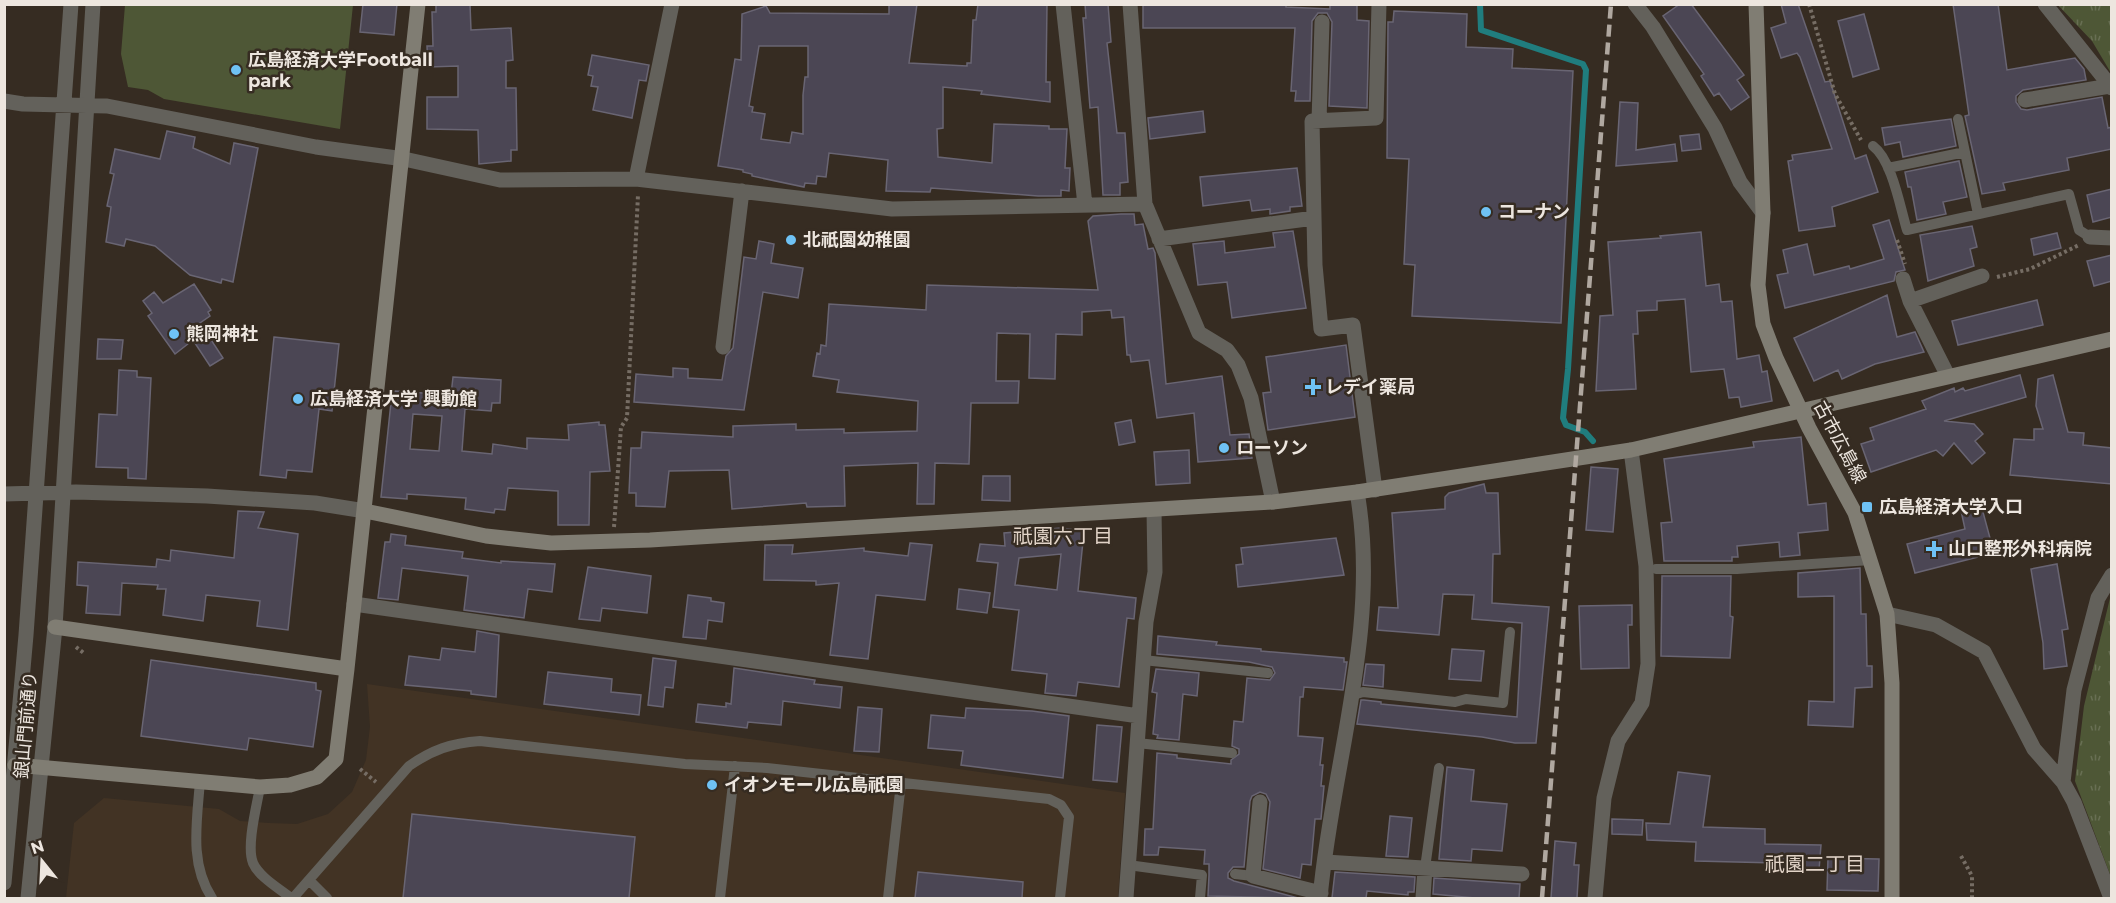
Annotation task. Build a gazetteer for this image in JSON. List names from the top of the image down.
{
  "streets": {
    "street": ["古市広島線", "銀山門前通り"]
  },
  "districts": ["祇園六丁目", "祇園二丁目"],
  "places": {
    "other": [
      "広島経済大学Football park",
      "コーナン",
      "北祇園幼稚園",
      "熊岡神社",
      "広島経済大学 興動館",
      "ローソン",
      "イオンモール広島祇園"
    ],
    "health": ["レデイ薬局", "山口整形外科病院"],
    "transit": ["広島経済大学入口"]
  },
  "north": "top"
}
